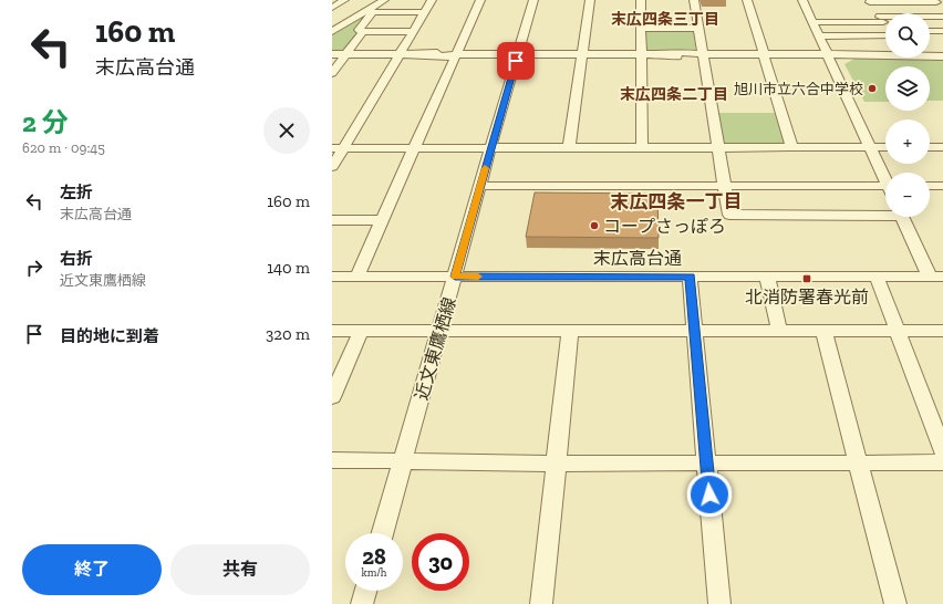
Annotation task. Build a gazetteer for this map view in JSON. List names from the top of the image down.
{
  "streets": {
    "street": ["末広高台通", "近文東鷹栖線"]
  },
  "crossings": [
    ["末広高台通", "近文東鷹栖線"]
  ],
  "districts": ["末広四条三丁目", "末広四条二丁目", "末広四条一丁目"],
  "places": {
    "other": ["旭川市立六合中学校", "コープさっぽろ"],
    "transit": ["北消防署春光前"]
  },
  "page": {
    "turn": ["160 m", "末広高台通"],
    "map_buttons": ["+", "−"],
    "heading": ["2 分", "620 m · 09:45"],
    "list": [
      {
        "name": "左折",
        "note": "末広高台通",
        "value": "160 m"
      },
      {
        "name": "右折",
        "note": "近文東鷹栖線",
        "value": "140 m"
      },
      {
        "name": "目的地に到着",
        "value": "320 m"
      }
    ],
    "speed": "28 km/h",
    "limit": "30",
    "buttons": ["終了", "共有"]
  }
}
